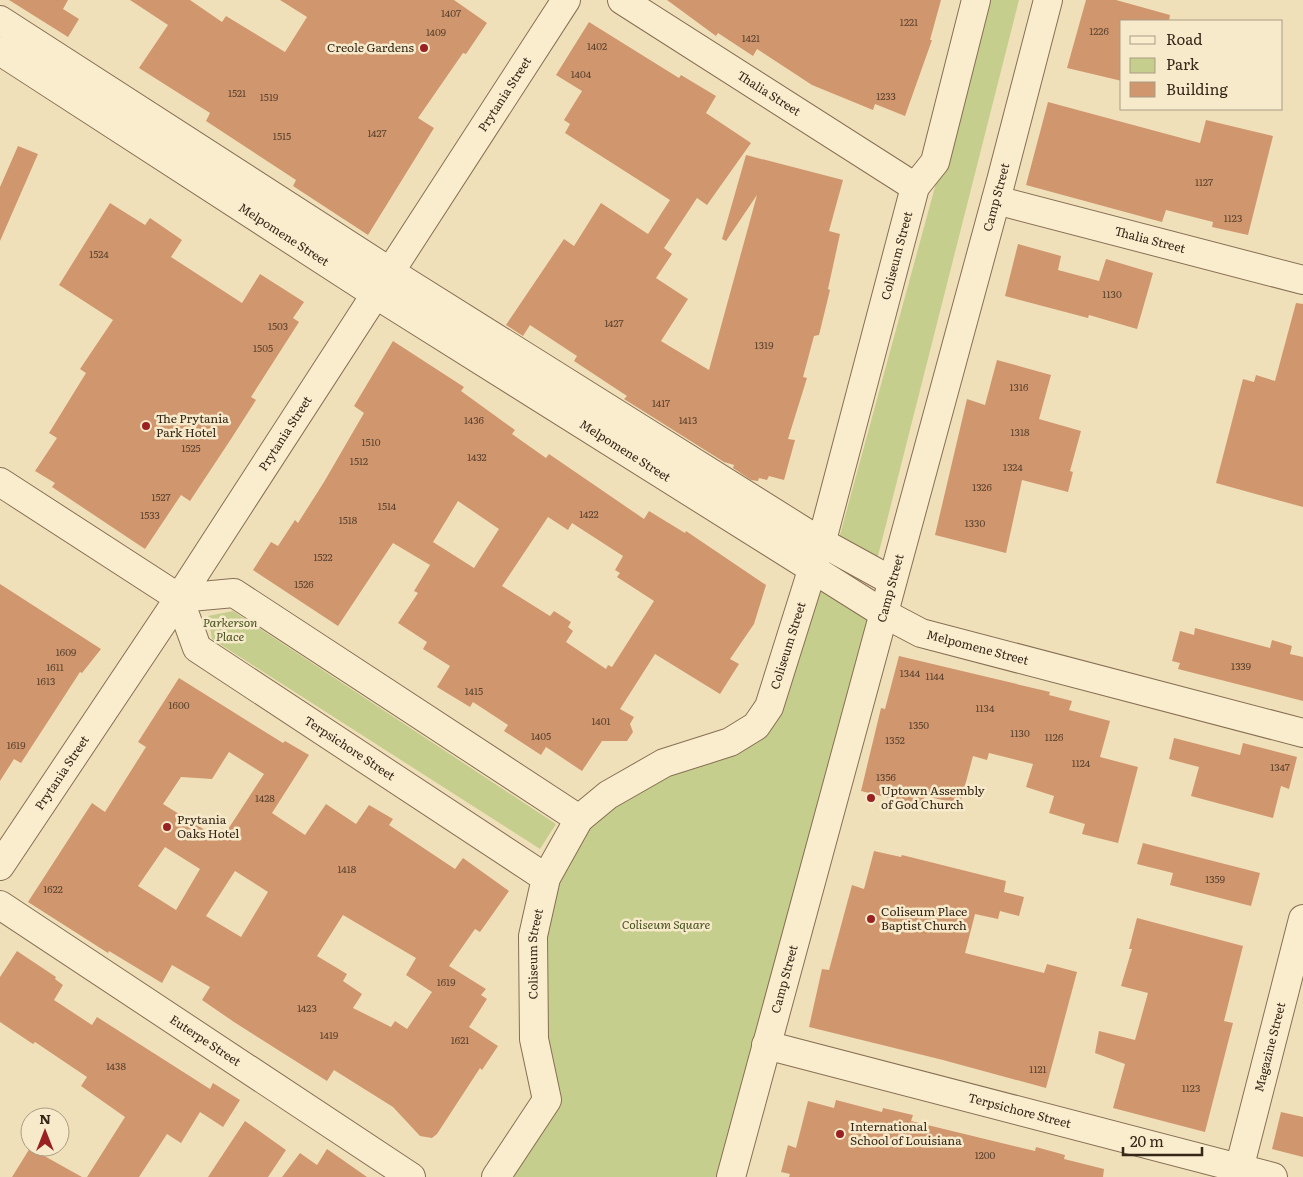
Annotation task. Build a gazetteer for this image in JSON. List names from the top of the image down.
{
  "streets": {
    "street": [
      "Prytania Street",
      "Thalia Street",
      "Camp Street",
      "Melpomene Street",
      "Coliseum Street",
      "Terpsichore Street",
      "Euterpe Street",
      "Magazine Street"
    ]
  },
  "crossings": [
    ["Prytania Street", "Melpomene Street"],
    ["Prytania Street", "Terpsichore Street"],
    ["Thalia Street", "Camp Street"],
    ["Thalia Street", "Coliseum Street"],
    ["Camp Street", "Melpomene Street"],
    ["Camp Street", "Terpsichore Street"],
    ["Melpomene Street", "Coliseum Street"],
    ["Coliseum Street", "Terpsichore Street"],
    ["Terpsichore Street", "Magazine Street"]
  ],
  "parks": ["Parkerson Place", "Coliseum Square"],
  "places": [
    "Creole Gardens",
    "The Prytania Park Hotel",
    "Uptown Assembly of God Church",
    "Prytania Oaks Hotel",
    "Coliseum Place Baptist Church",
    "International School of Louisiana"
  ],
  "house_numbers": [
    "1407",
    "1221",
    "1226",
    "1409",
    "1421",
    "1402",
    "1404",
    "1521",
    "1233",
    "1519",
    "1427",
    "1515",
    "1127",
    "1123",
    "1524",
    "1130",
    "1427",
    "1503",
    "1319",
    "1505",
    "1316",
    "1417",
    "1436",
    "1413",
    "1318",
    "1510",
    "1525",
    "1432",
    "1512",
    "1324",
    "1326",
    "1527",
    "1514",
    "1422",
    "1533",
    "1518",
    "1330",
    "1522",
    "1526",
    "1609",
    "1339",
    "1611",
    "1344",
    "1144",
    "1613",
    "1415",
    "1600",
    "1134",
    "1401",
    "1350",
    "1130",
    "1405",
    "1126",
    "1352",
    "1619",
    "1124",
    "1347",
    "1356",
    "1428",
    "1418",
    "1359",
    "1622",
    "1619",
    "1423",
    "1419",
    "1621",
    "1438",
    "1121",
    "1123",
    "1200"
  ],
  "legend": ["Road", "Park", "Building"],
  "scale_bar": "20 m",
  "north": "top"
}
